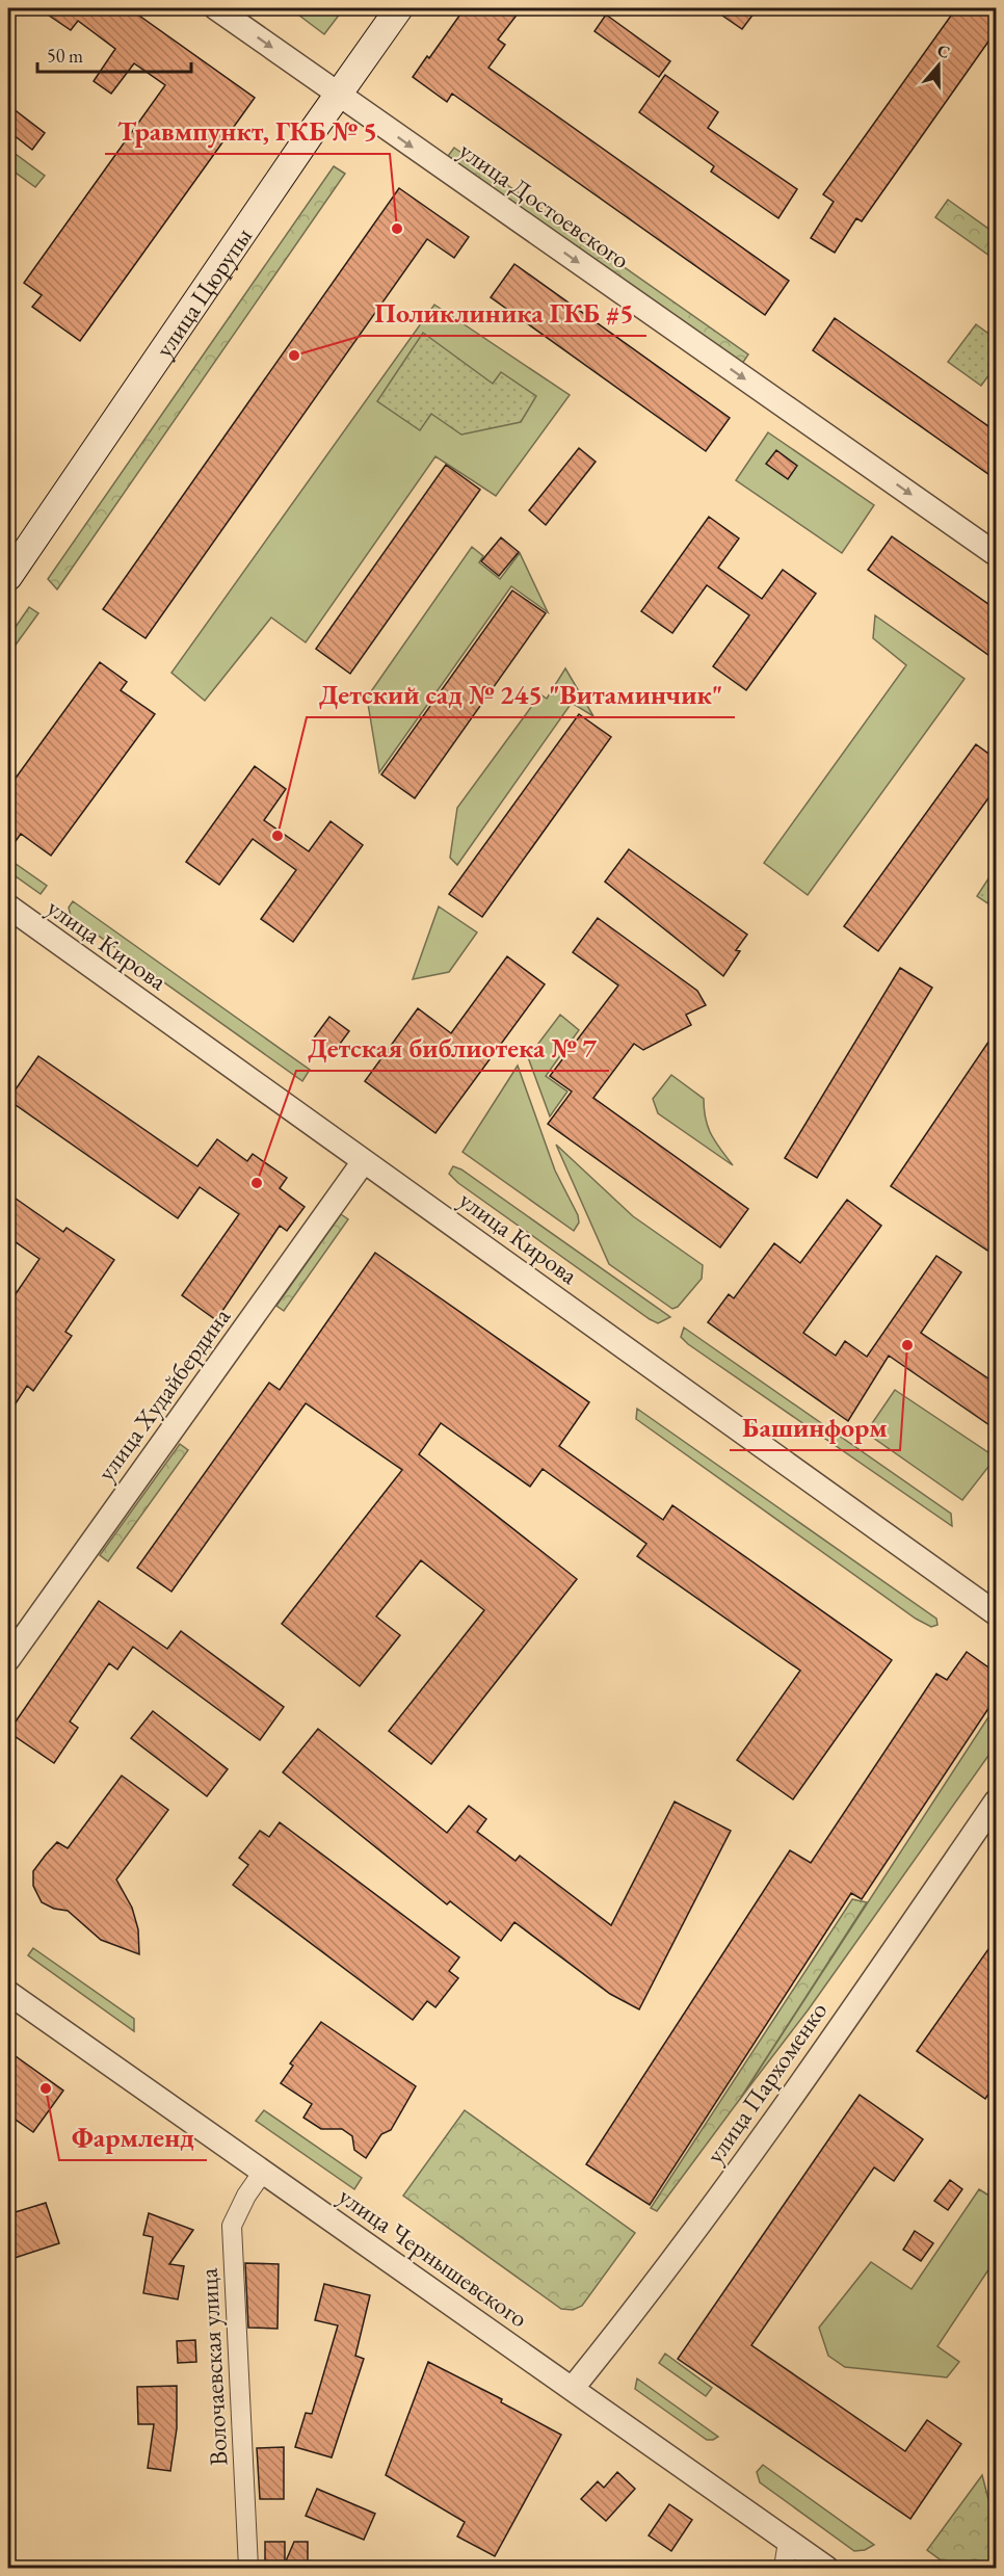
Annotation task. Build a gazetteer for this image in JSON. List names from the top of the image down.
{
  "streets": {
    "main road": ["улица Цюрупы"],
    "street": [
      "улица Достоевского",
      "улица Кирова",
      "улица Худайбердина",
      "улица Пархоменко",
      "улица Чернышевского",
      "Волочаевская улица"
    ]
  },
  "crossings": [
    ["улица Достоевского", "улица Цюрупы"],
    ["улица Кирова", "улица Худайбердина"],
    ["улица Пархоменко", "улица Чернышевского"],
    ["улица Чернышевского", "Волочаевская улица"]
  ],
  "one_way": ["улица Достоевского"],
  "places": [
    "Травмпункт, ГКБ № 5",
    "Поликлиника ГКБ #5",
    "Детский сад № 245 \"Витаминчик\"",
    "Детская библиотека № 7",
    "Башинформ",
    "Фармленд"
  ],
  "scale_bar": "50 m",
  "north": "top"
}
